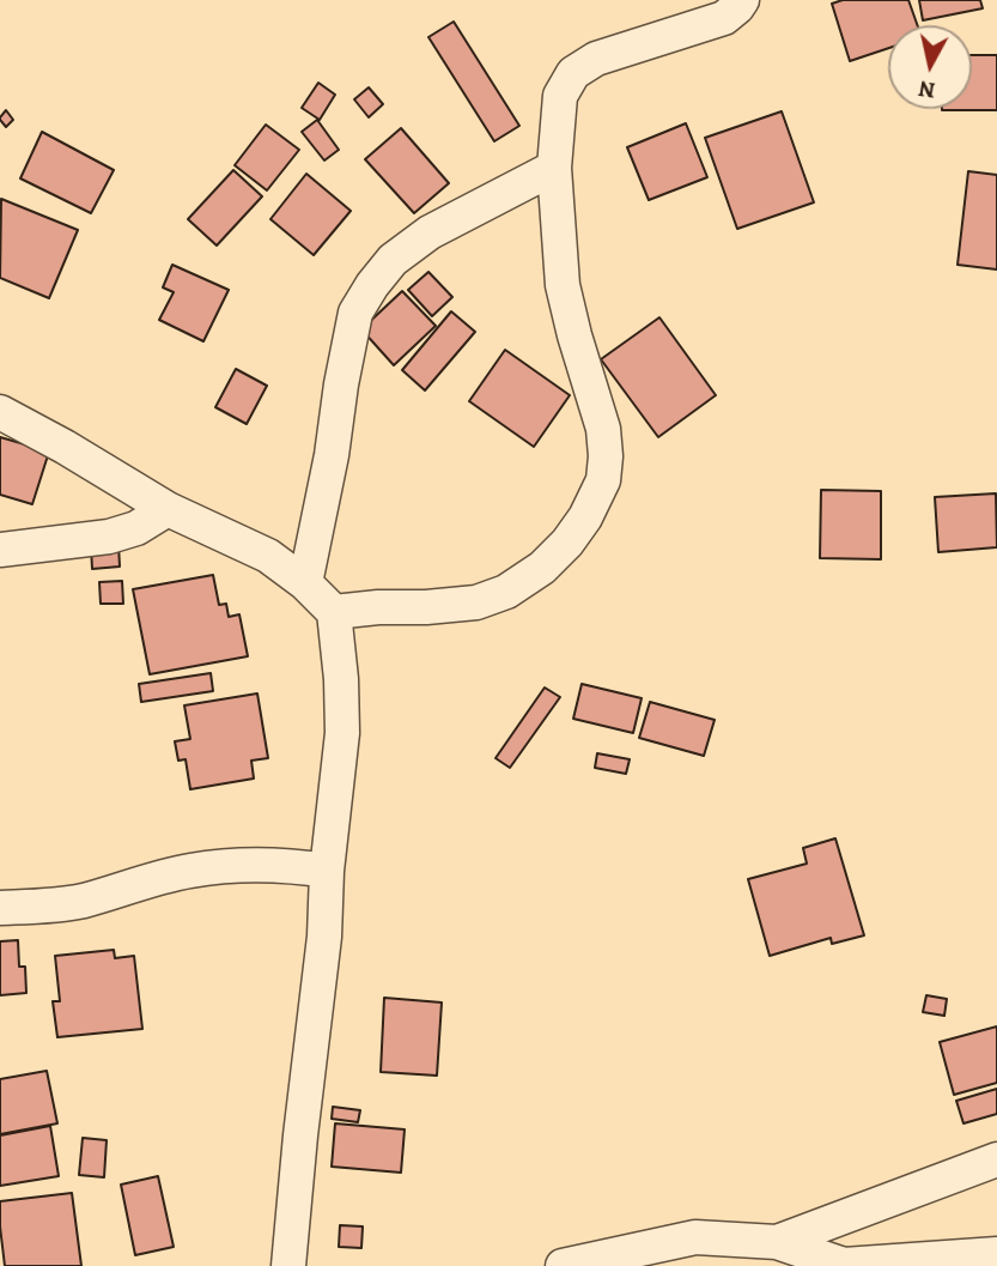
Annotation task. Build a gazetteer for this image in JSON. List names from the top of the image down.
{
  "north": "bottom"
}
